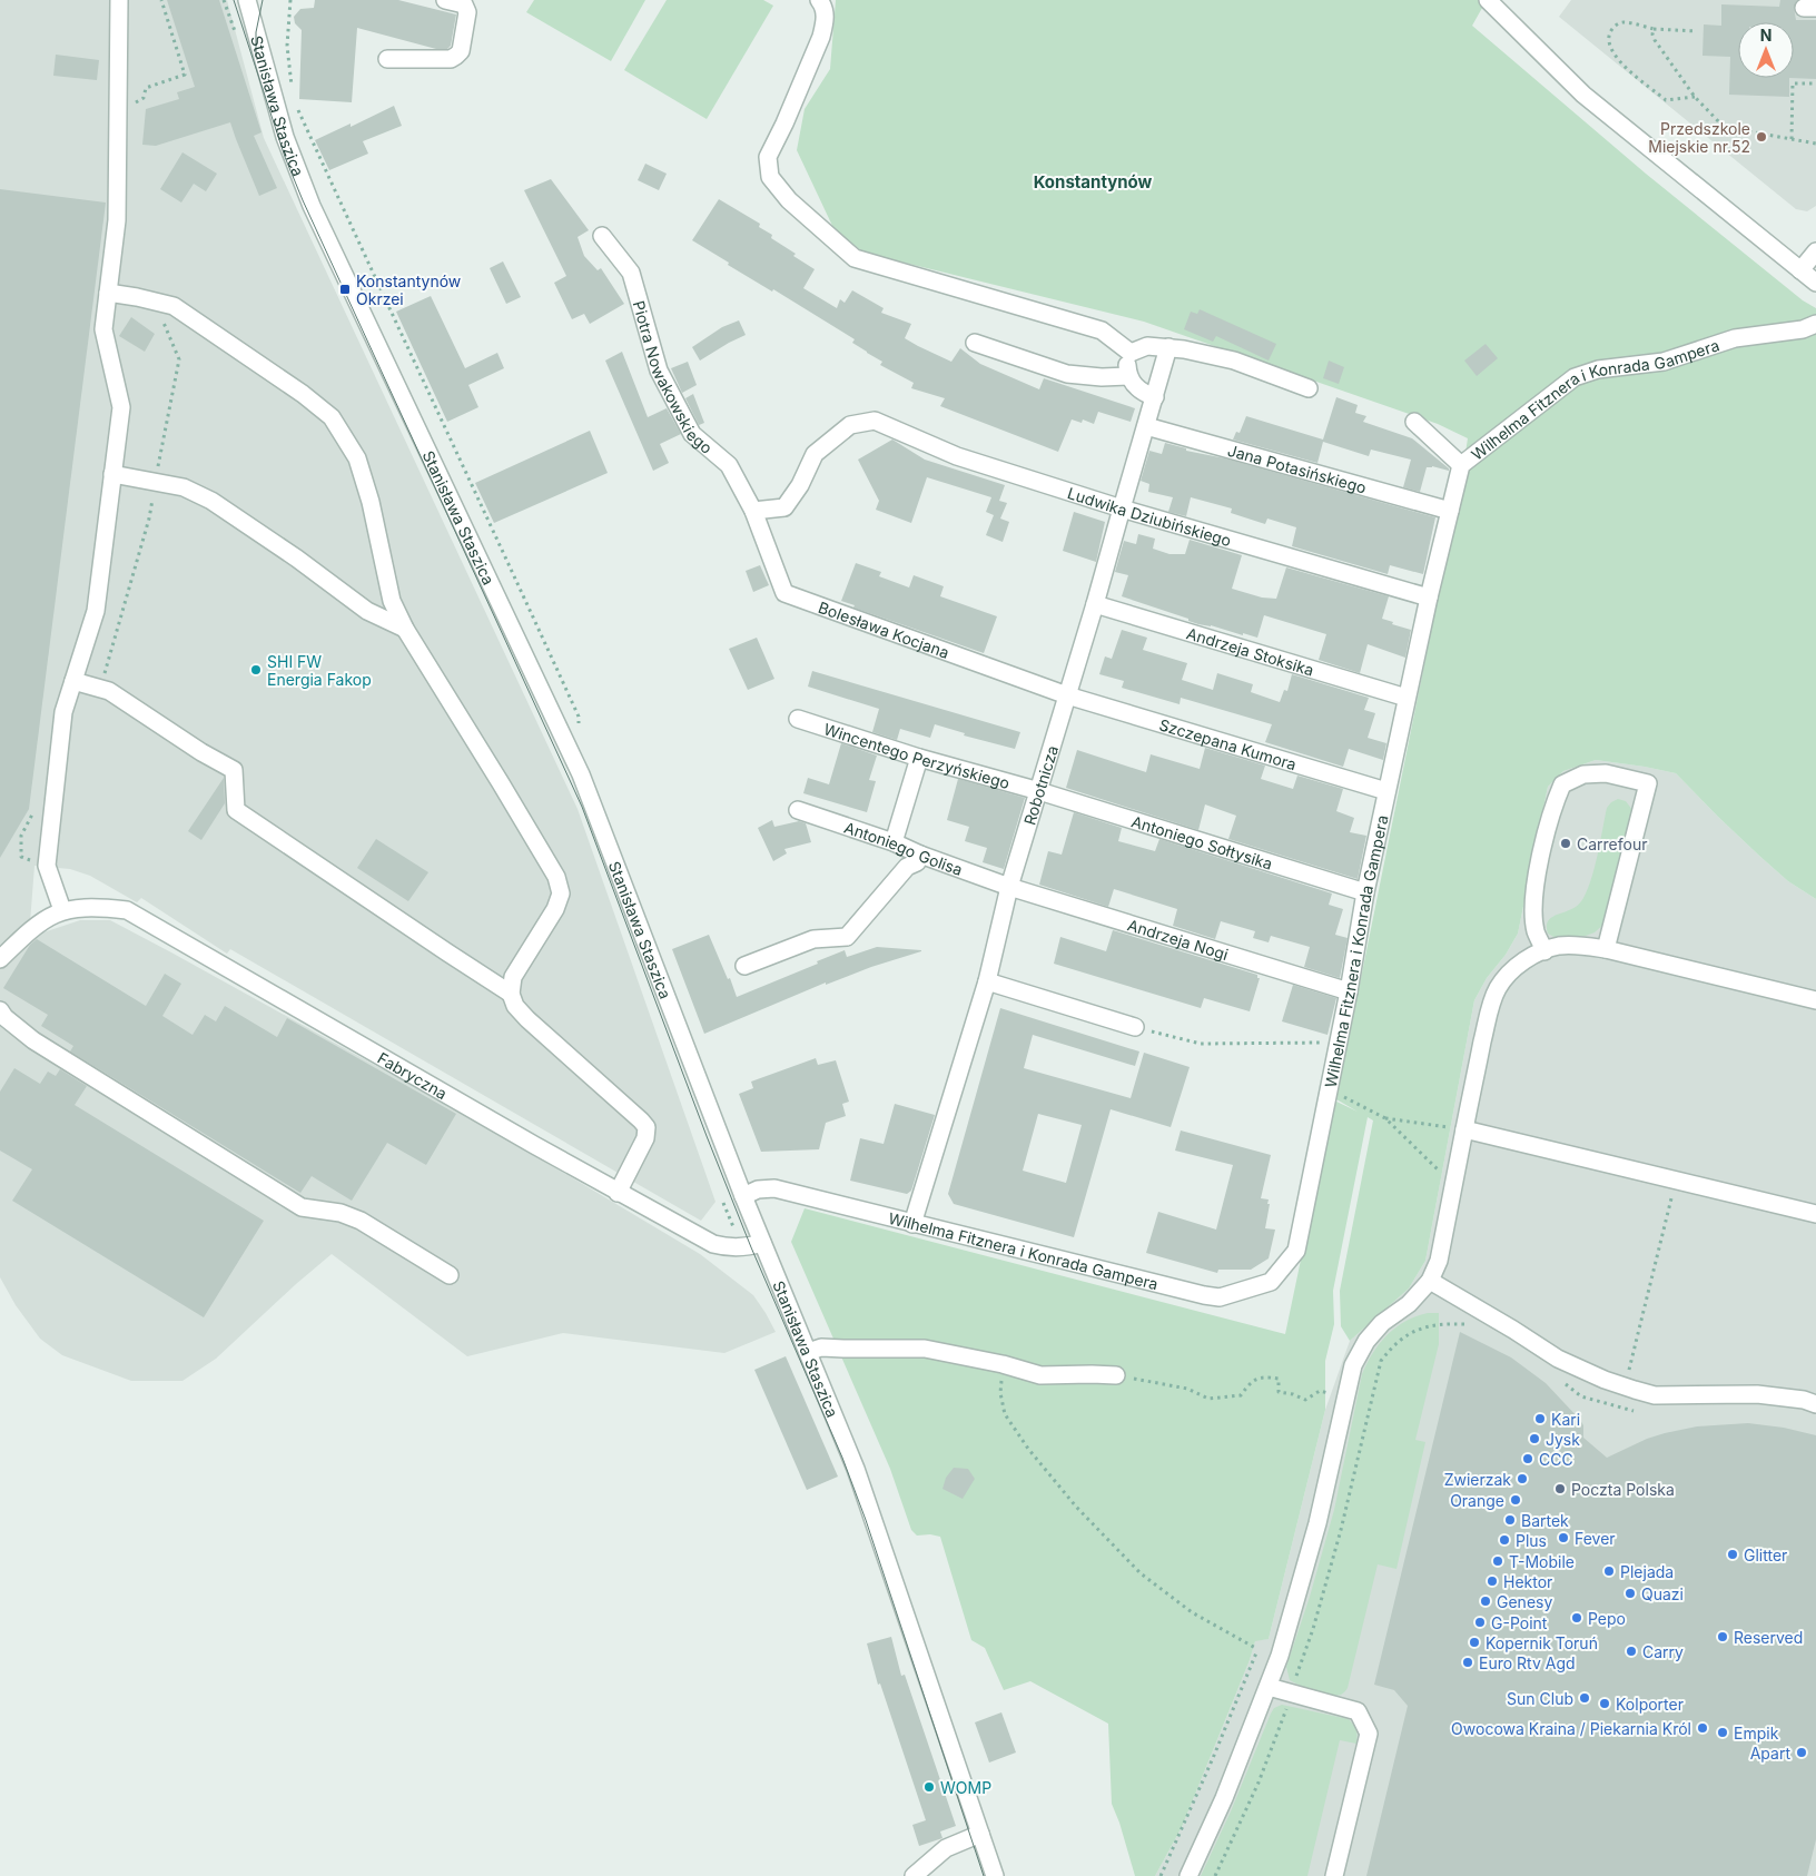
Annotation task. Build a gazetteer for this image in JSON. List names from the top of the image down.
{
  "streets": {
    "street": [
      "Stanisława Staszica",
      "Piotra Nowakowskiego",
      "Wilhelma Fitznera i Konrada Gampera",
      "Jana Potasińskiego",
      "Ludwika Dziubińskiego",
      "Bolesława Kocjana",
      "Andrzeja Stoksika",
      "Szczepana Kumora",
      "Wincentego Perzyńskiego",
      "Robotnicza",
      "Antoniego Sołtysika",
      "Antoniego Golisa",
      "Andrzeja Nogi",
      "Fabryczna"
    ]
  },
  "crossings": [
    ["Stanisława Staszica", "Wilhelma Fitznera i Konrada Gampera"],
    ["Stanisława Staszica", "Fabryczna"],
    ["Piotra Nowakowskiego", "Ludwika Dziubińskiego"],
    ["Piotra Nowakowskiego", "Bolesława Kocjana"],
    ["Wilhelma Fitznera i Konrada Gampera", "Jana Potasińskiego"],
    ["Wilhelma Fitznera i Konrada Gampera", "Ludwika Dziubińskiego"],
    ["Wilhelma Fitznera i Konrada Gampera", "Andrzeja Stoksika"],
    ["Wilhelma Fitznera i Konrada Gampera", "Szczepana Kumora"],
    ["Wilhelma Fitznera i Konrada Gampera", "Robotnicza"],
    ["Wilhelma Fitznera i Konrada Gampera", "Antoniego Sołtysika"],
    ["Wilhelma Fitznera i Konrada Gampera", "Andrzeja Nogi"],
    ["Jana Potasińskiego", "Robotnicza"],
    ["Ludwika Dziubińskiego", "Bolesława Kocjana"],
    ["Ludwika Dziubińskiego", "Robotnicza"],
    ["Bolesława Kocjana", "Szczepana Kumora"],
    ["Bolesława Kocjana", "Robotnicza"],
    ["Andrzeja Stoksika", "Robotnicza"],
    ["Szczepana Kumora", "Robotnicza"],
    ["Wincentego Perzyńskiego", "Robotnicza"],
    ["Wincentego Perzyńskiego", "Antoniego Sołtysika"],
    ["Robotnicza", "Antoniego Sołtysika"],
    ["Robotnicza", "Antoniego Golisa"],
    ["Robotnicza", "Andrzeja Nogi"],
    ["Antoniego Golisa", "Andrzeja Nogi"]
  ],
  "districts": ["Konstantynów"],
  "places": {
    "other": [
      "Przedszkole Miejskie nr.52",
      "SHI FW Energia Fakop",
      "Carrefour",
      "Kari",
      "Jysk",
      "CCC",
      "Zwierzak",
      "Poczta Polska",
      "Orange",
      "Bartek",
      "Fever",
      "Plus",
      "Glitter",
      "T-Mobile",
      "Plejada",
      "Hektor",
      "Quazi",
      "Genesy",
      "Pepo",
      "G-Point",
      "Reserved",
      "Kopernik Toruń",
      "Carry",
      "Euro Rtv Agd",
      "Sun Club",
      "Kolporter",
      "Owocowa Kraina / Piekarnia Król",
      "Empik",
      "Apart",
      "WOMP"
    ],
    "transit": ["Konstantynów Okrzei"]
  },
  "north": "top"
}
